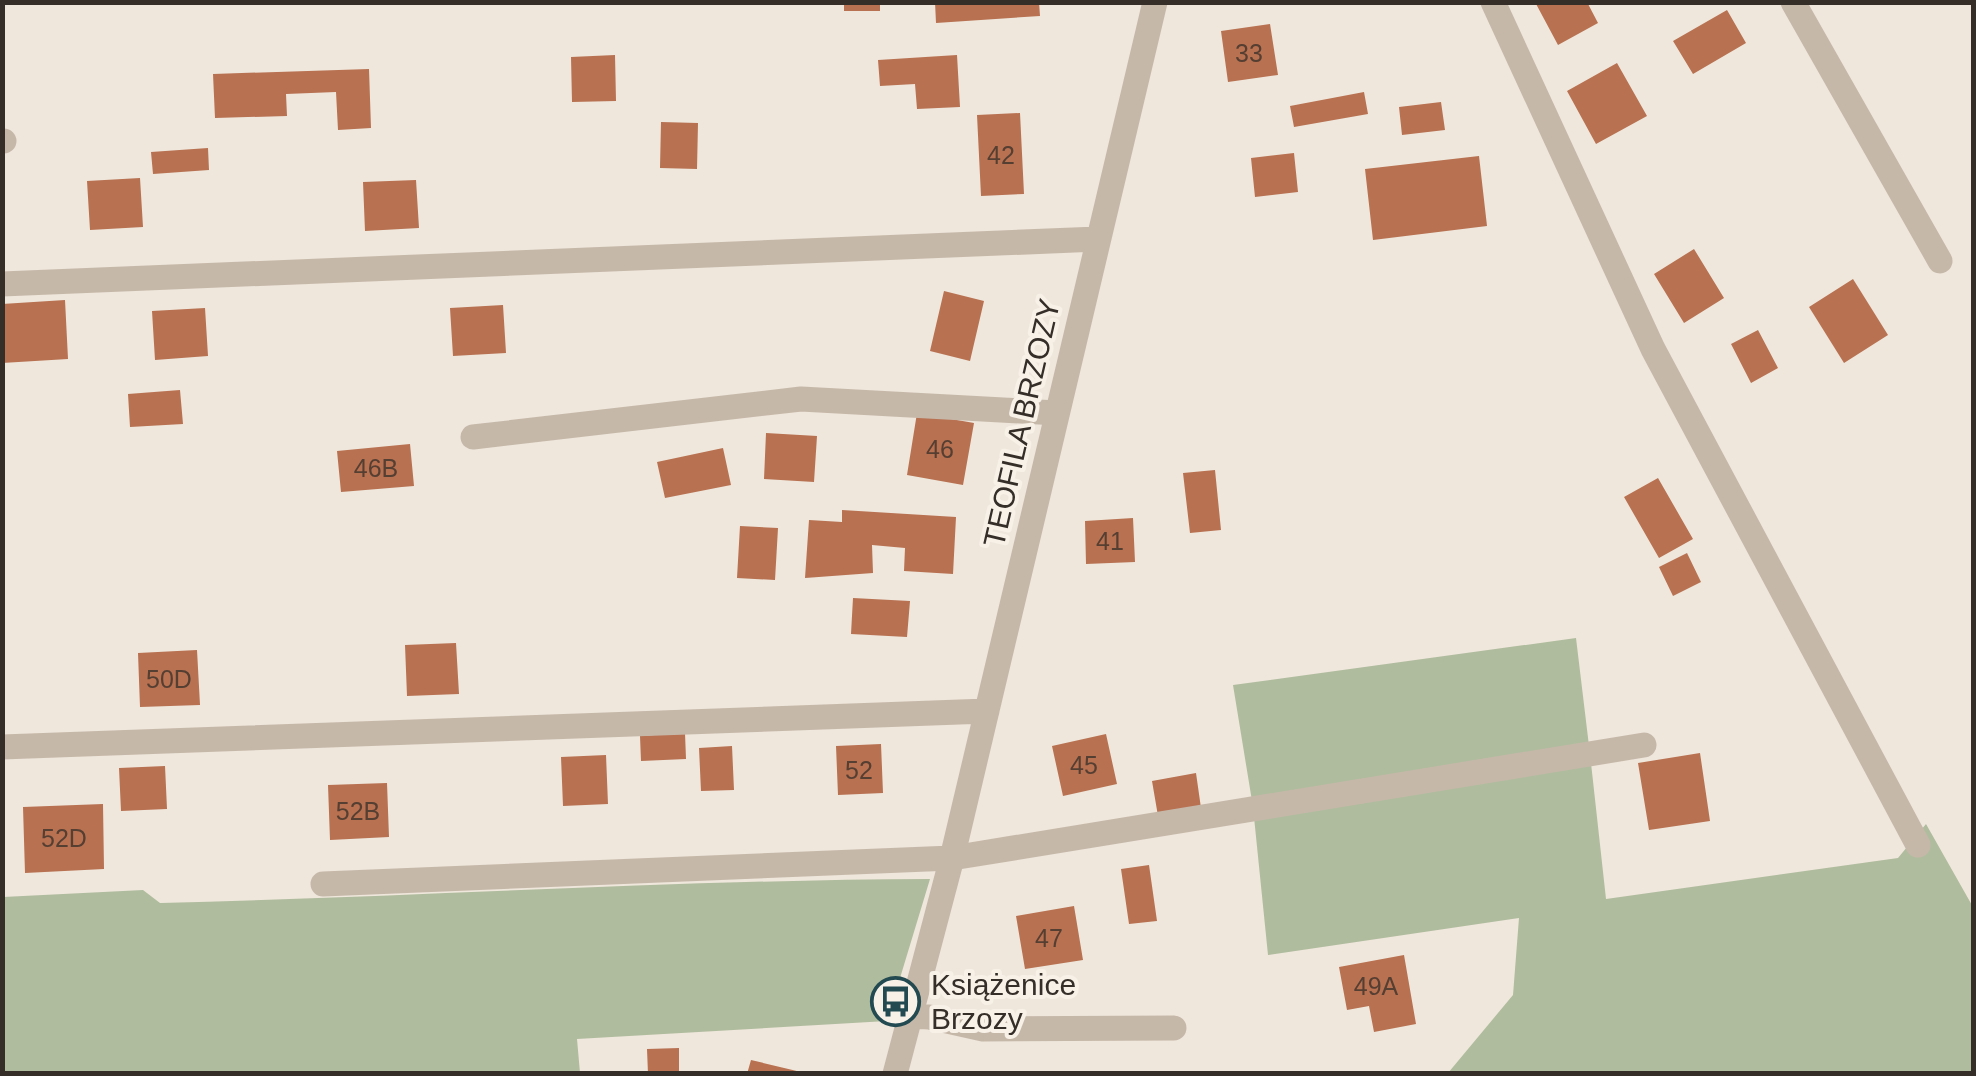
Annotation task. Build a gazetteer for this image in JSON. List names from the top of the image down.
{
  "streets": {
    "street": ["TEOFILA BRZOZY"]
  },
  "places": {
    "bus stop": ["Książenice Brzozy"]
  },
  "house_numbers": [
    "33",
    "42",
    "46",
    "46B",
    "41",
    "50D",
    "45",
    "52",
    "52B",
    "52D",
    "47",
    "49A"
  ]
}
